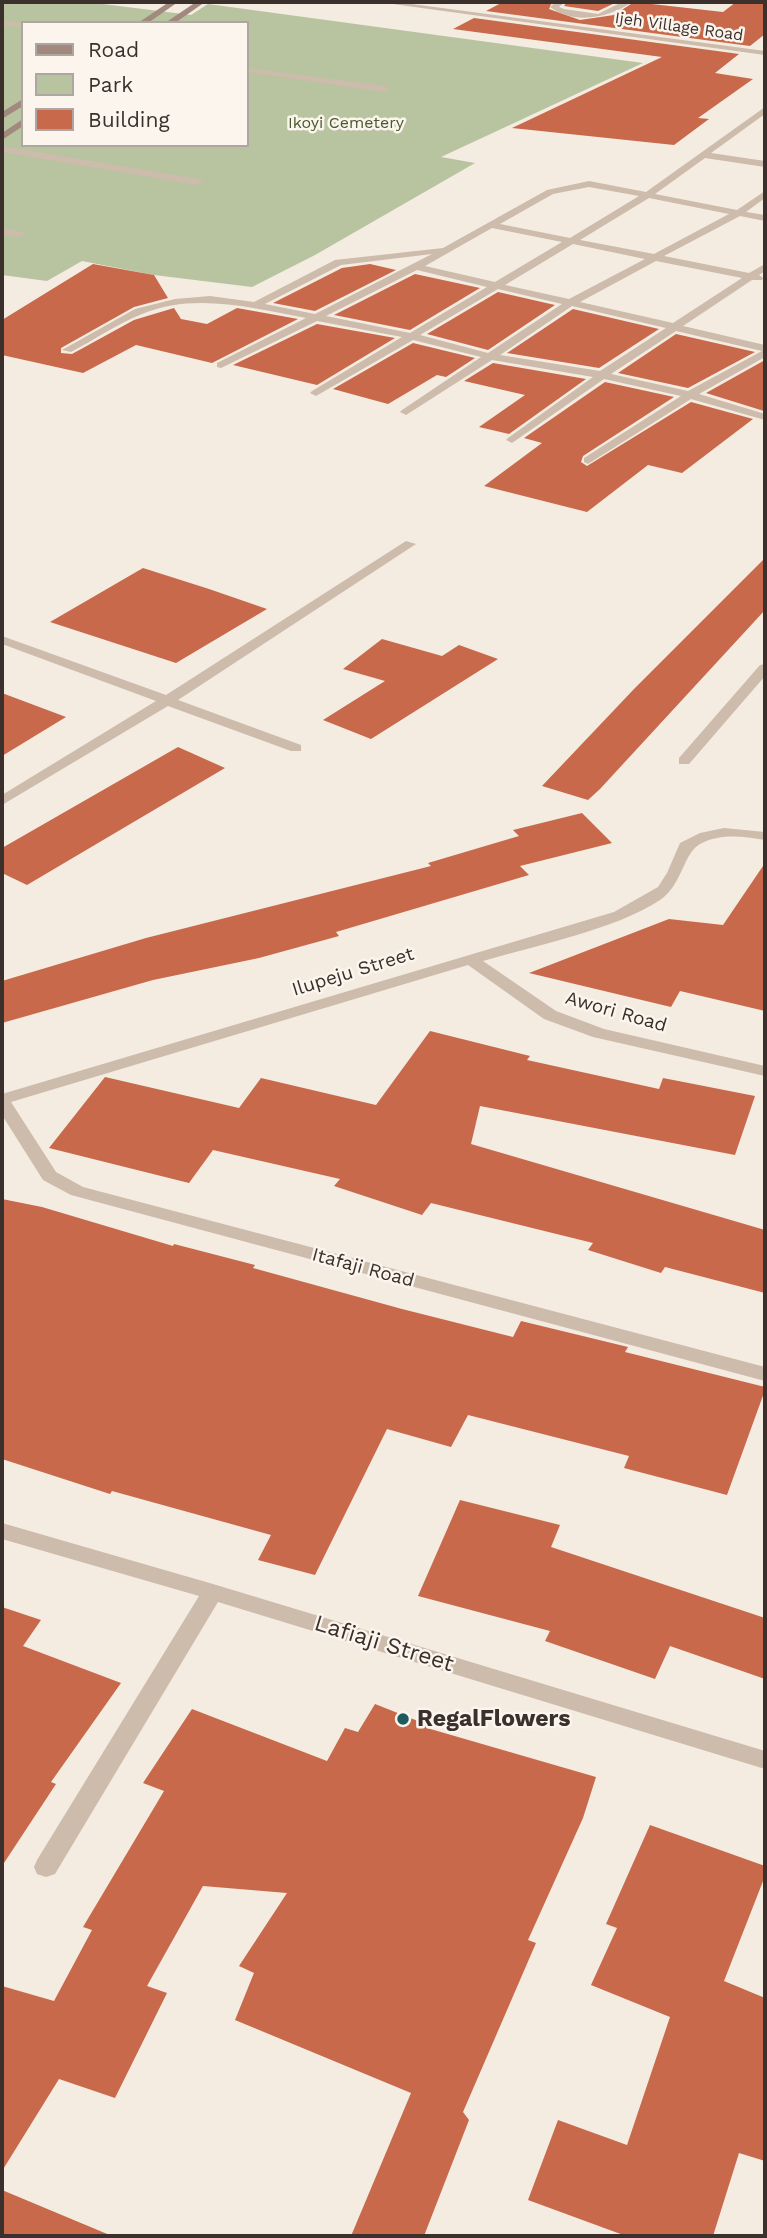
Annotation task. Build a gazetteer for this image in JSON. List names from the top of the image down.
{
  "streets": {
    "street": [
      "Ijeh Village Road",
      "Ilupeju Street",
      "Awori Road",
      "Itafaji Road",
      "Lafiaji Street"
    ]
  },
  "crossings": [
    ["Ilupeju Street", "Awori Road"],
    ["Ilupeju Street", "Itafaji Road"]
  ],
  "parks": ["Ikoyi Cemetery"],
  "places": ["RegalFlowers"],
  "legend": ["Road", "Park", "Building"]
}
